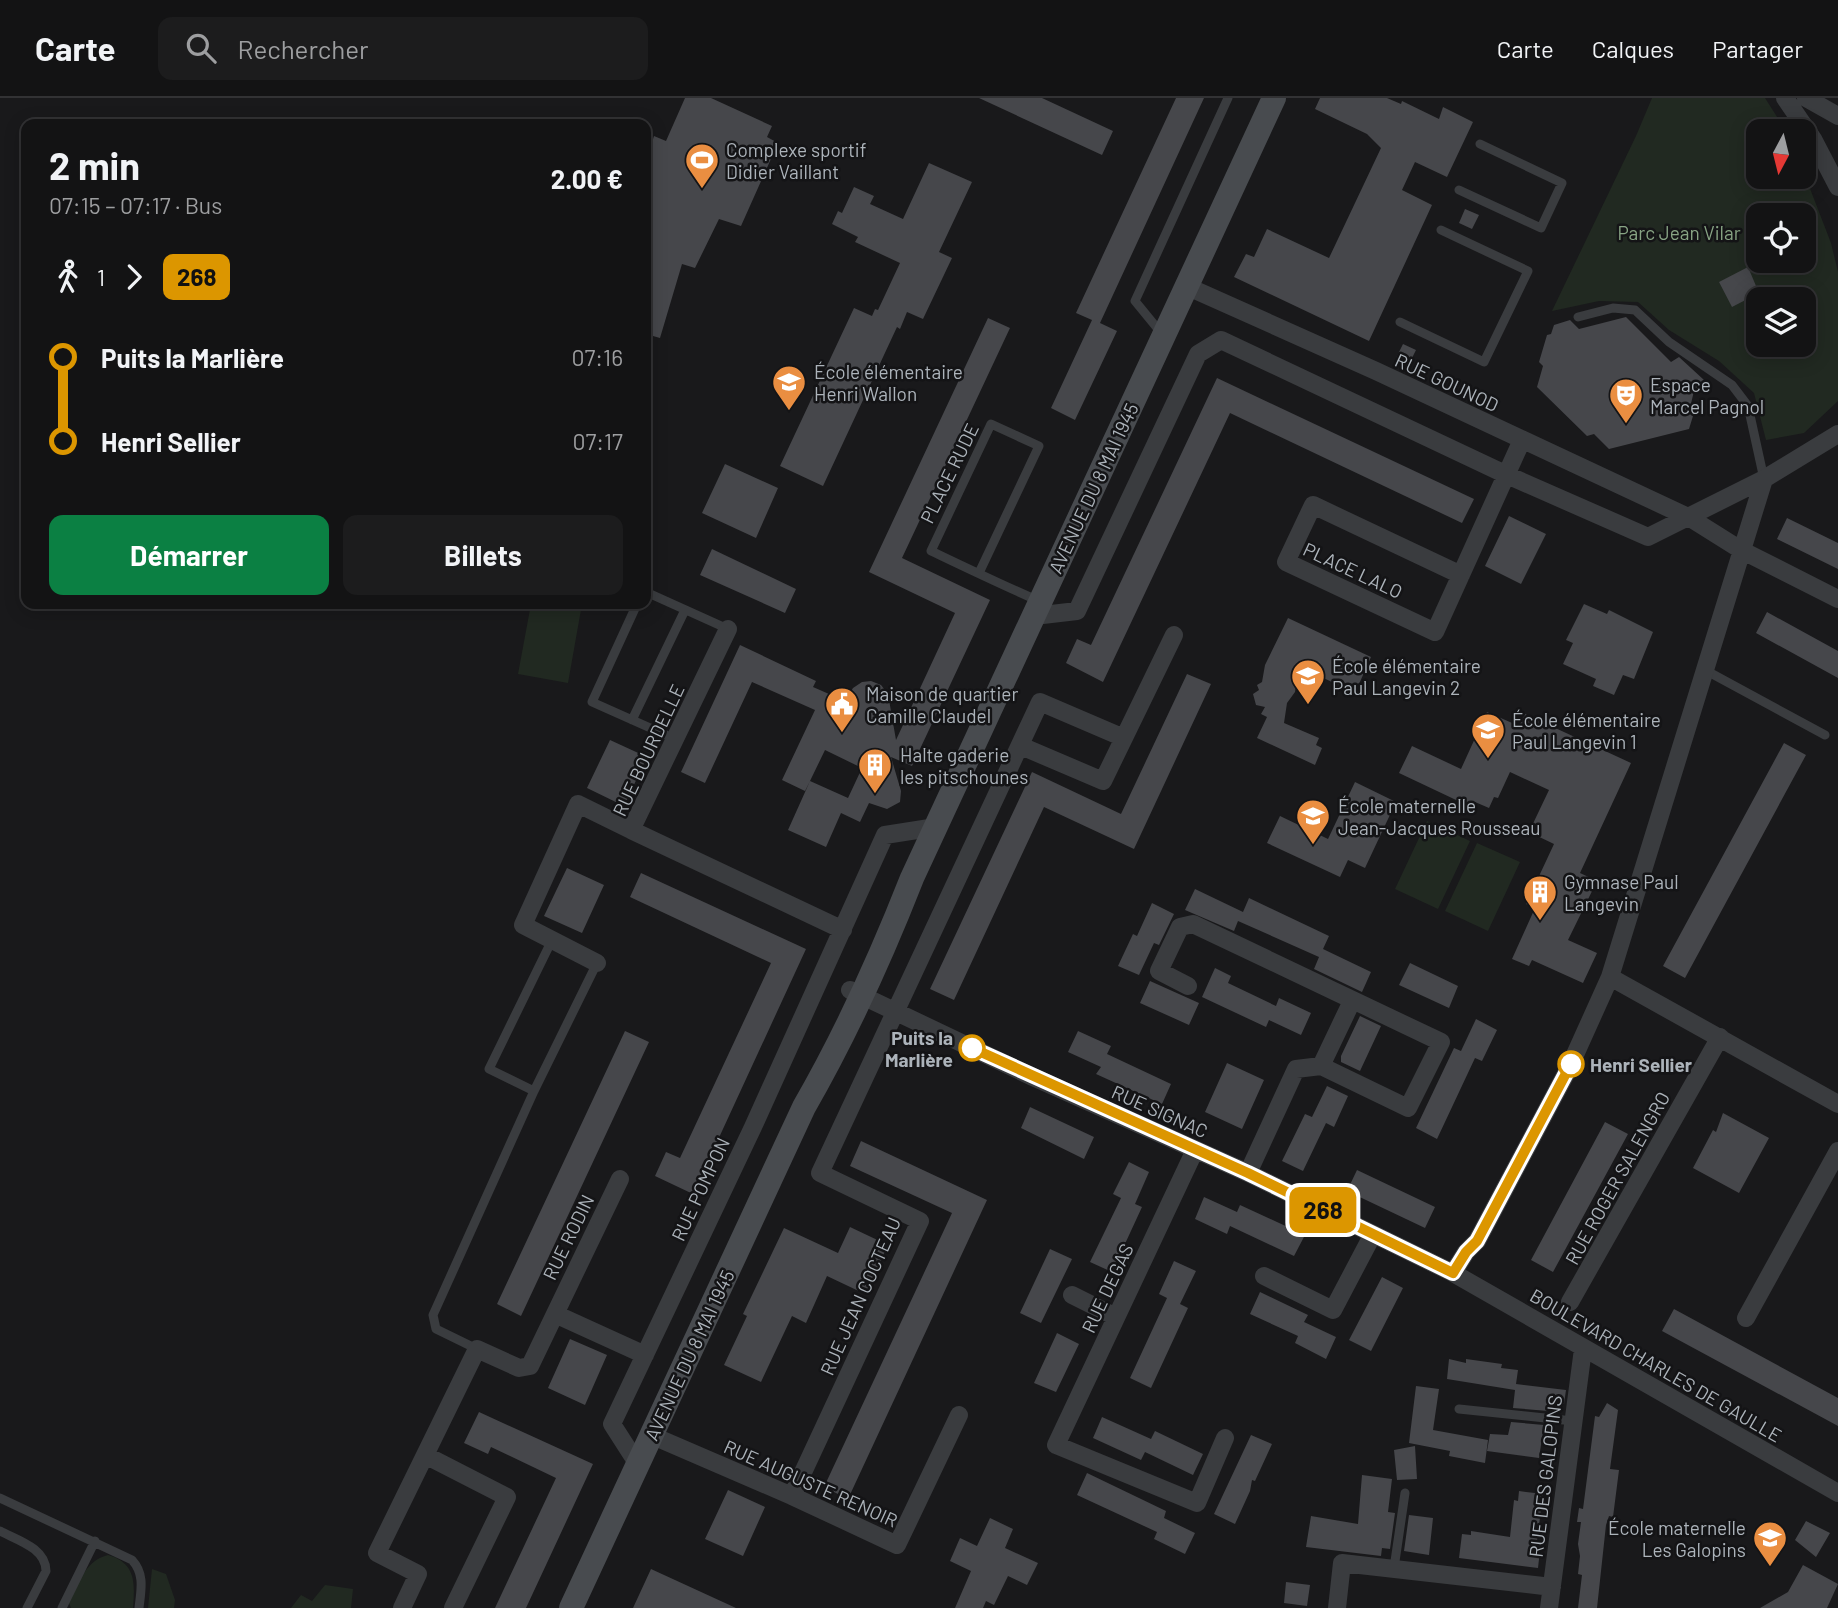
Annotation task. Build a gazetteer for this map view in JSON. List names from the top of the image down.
{
  "streets": {
    "main road": ["AVENUE DU 8 MAI 1945"],
    "street": [
      "RUE GOUNOD",
      "PLACE LALO",
      "RUE BOURDELLE",
      "RUE SIGNAC",
      "RUE ROGER SALENGRO",
      "RUE POMPON",
      "RUE RODIN",
      "RUE DEGAS",
      "RUE JEAN COCTEAU",
      "BOULEVARD CHARLES DE GAULLE",
      "RUE DES GALOPINS",
      "RUE AUGUSTE RENOIR"
    ],
    "lane": ["PLACE RUDE"]
  },
  "crossings": [
    ["RUE GOUNOD", "AVENUE DU 8 MAI 1945"],
    ["RUE GOUNOD", "PLACE LALO"],
    ["PLACE RUDE", "AVENUE DU 8 MAI 1945"],
    ["AVENUE DU 8 MAI 1945", "RUE SIGNAC"],
    ["AVENUE DU 8 MAI 1945", "RUE POMPON"],
    ["AVENUE DU 8 MAI 1945", "RUE AUGUSTE RENOIR"],
    ["RUE BOURDELLE", "RUE POMPON"],
    ["RUE SIGNAC", "RUE DEGAS"],
    ["RUE SIGNAC", "RUE JEAN COCTEAU"],
    ["RUE SIGNAC", "BOULEVARD CHARLES DE GAULLE"],
    ["RUE JEAN COCTEAU", "RUE AUGUSTE RENOIR"],
    ["BOULEVARD CHARLES DE GAULLE", "RUE DES GALOPINS"]
  ],
  "parks": ["Parc Jean Vilar"],
  "places": {
    "sports": ["Complexe sportif Didier Vaillant"],
    "school or university": [
      "École élémentaire Henri Wallon",
      "École élémentaire Paul Langevin 2",
      "École élémentaire Paul Langevin 1",
      "École maternelle Jean-Jacques Rousseau",
      "École maternelle Les Galopins"
    ],
    "theatre": ["Espace Marcel Pagnol"],
    "public building": ["Maison de quartier Camille Claudel"],
    "building": ["Halte gaderie les pitschounes", "Gymnase Paul Langevin"],
    "other": ["Puits la Marlière", "Henri Sellier"]
  },
  "lines": ["bus line 268"],
  "north": "bottom",
  "page": {
    "header": "Carte",
    "search": "Rechercher",
    "nav": ["Carte", "Calques", "Partager"],
    "on_map": "268",
    "heading": ["2 min", "07:15 – 07:17 · Bus", "2.00 €"],
    "legs": ["1", "268"],
    "list": [
      {
        "name": "Puits la Marlière",
        "value": "07:16"
      },
      {
        "name": "Henri Sellier",
        "value": "07:17"
      }
    ],
    "buttons": ["Démarrer", "Billets"]
  }
}
